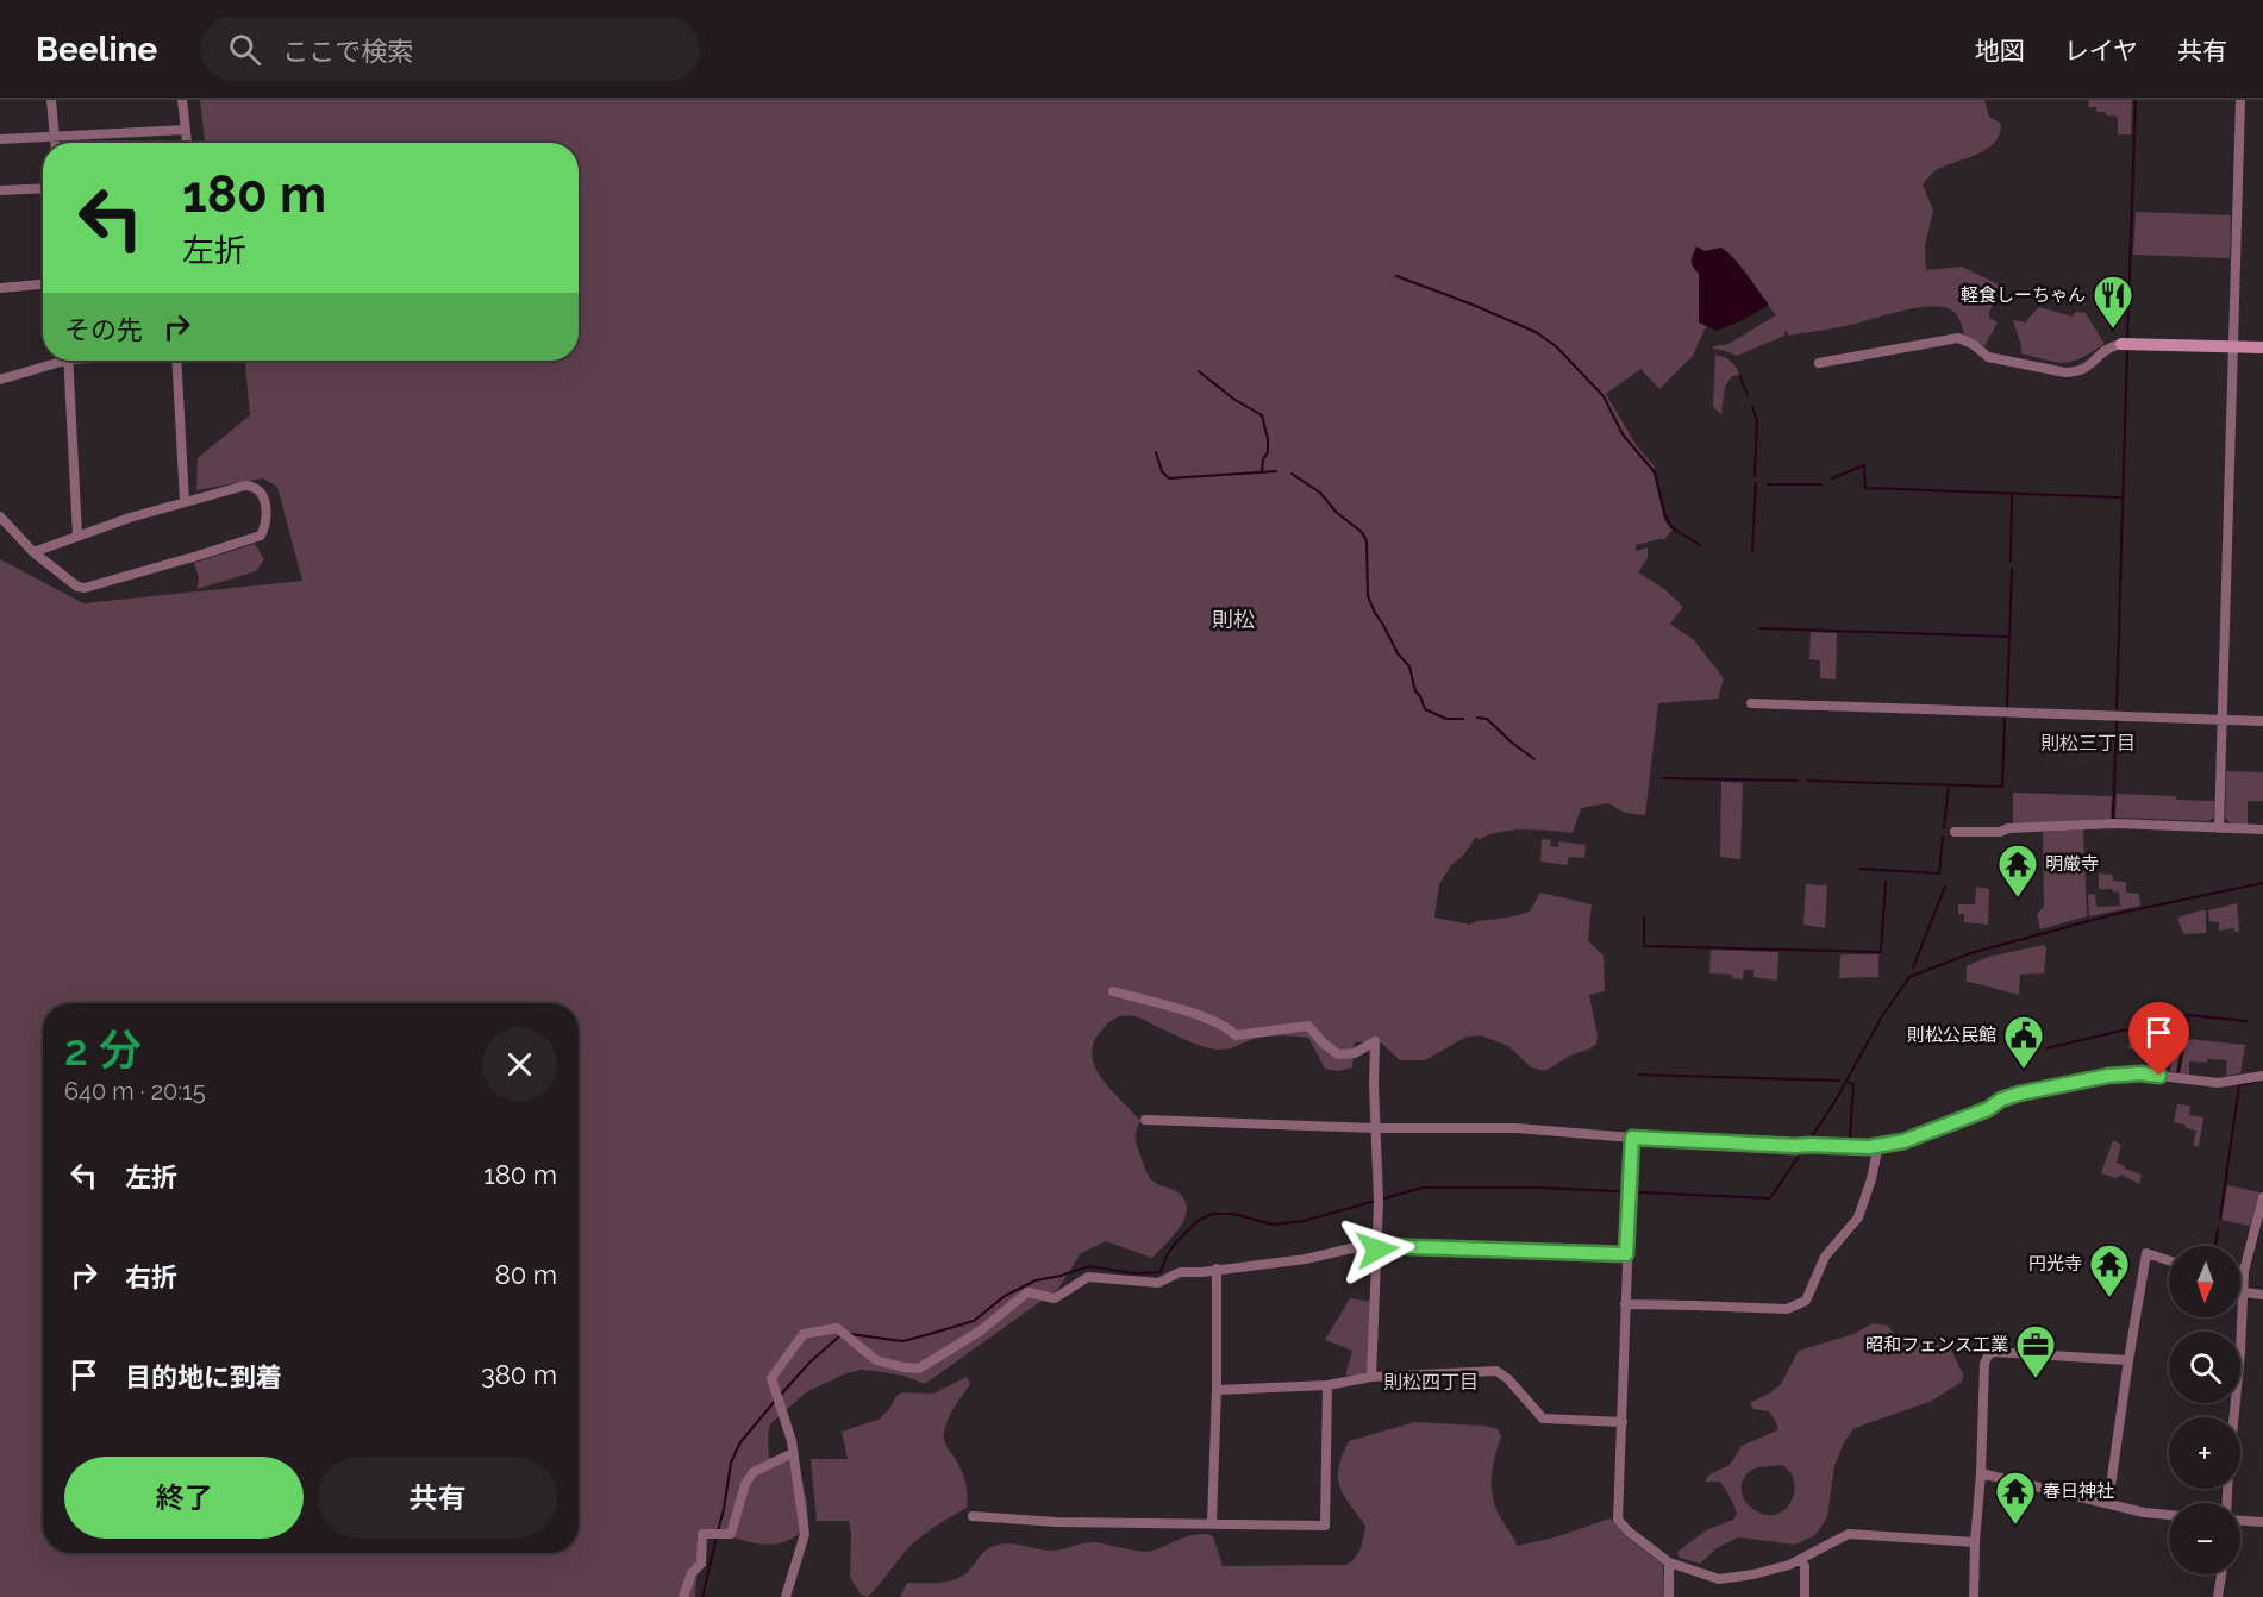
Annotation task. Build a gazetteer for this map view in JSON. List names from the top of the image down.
{
  "districts": ["則松", "則松三丁目", "則松四丁目"],
  "places": {
    "restaurant": ["軽食しーちゃん"],
    "temple": ["明厳寺", "円光寺", "春日神社"],
    "public building": ["則松公民館"],
    "office": ["昭和フェンス工業"]
  },
  "north": "bottom",
  "page": {
    "header": "Beeline",
    "search": "ここで検索",
    "nav": ["地図", "レイヤ", "共有"],
    "turn": ["180 m", "左折"],
    "then": "その先",
    "heading": ["2 分", "640 m · 20:15"],
    "list": [
      {
        "name": "左折",
        "value": "180 m"
      },
      {
        "name": "右折",
        "value": "80 m"
      },
      {
        "name": "目的地に到着",
        "value": "380 m"
      }
    ],
    "map_buttons": ["+", "−"],
    "buttons": ["終了", "共有"]
  }
}
